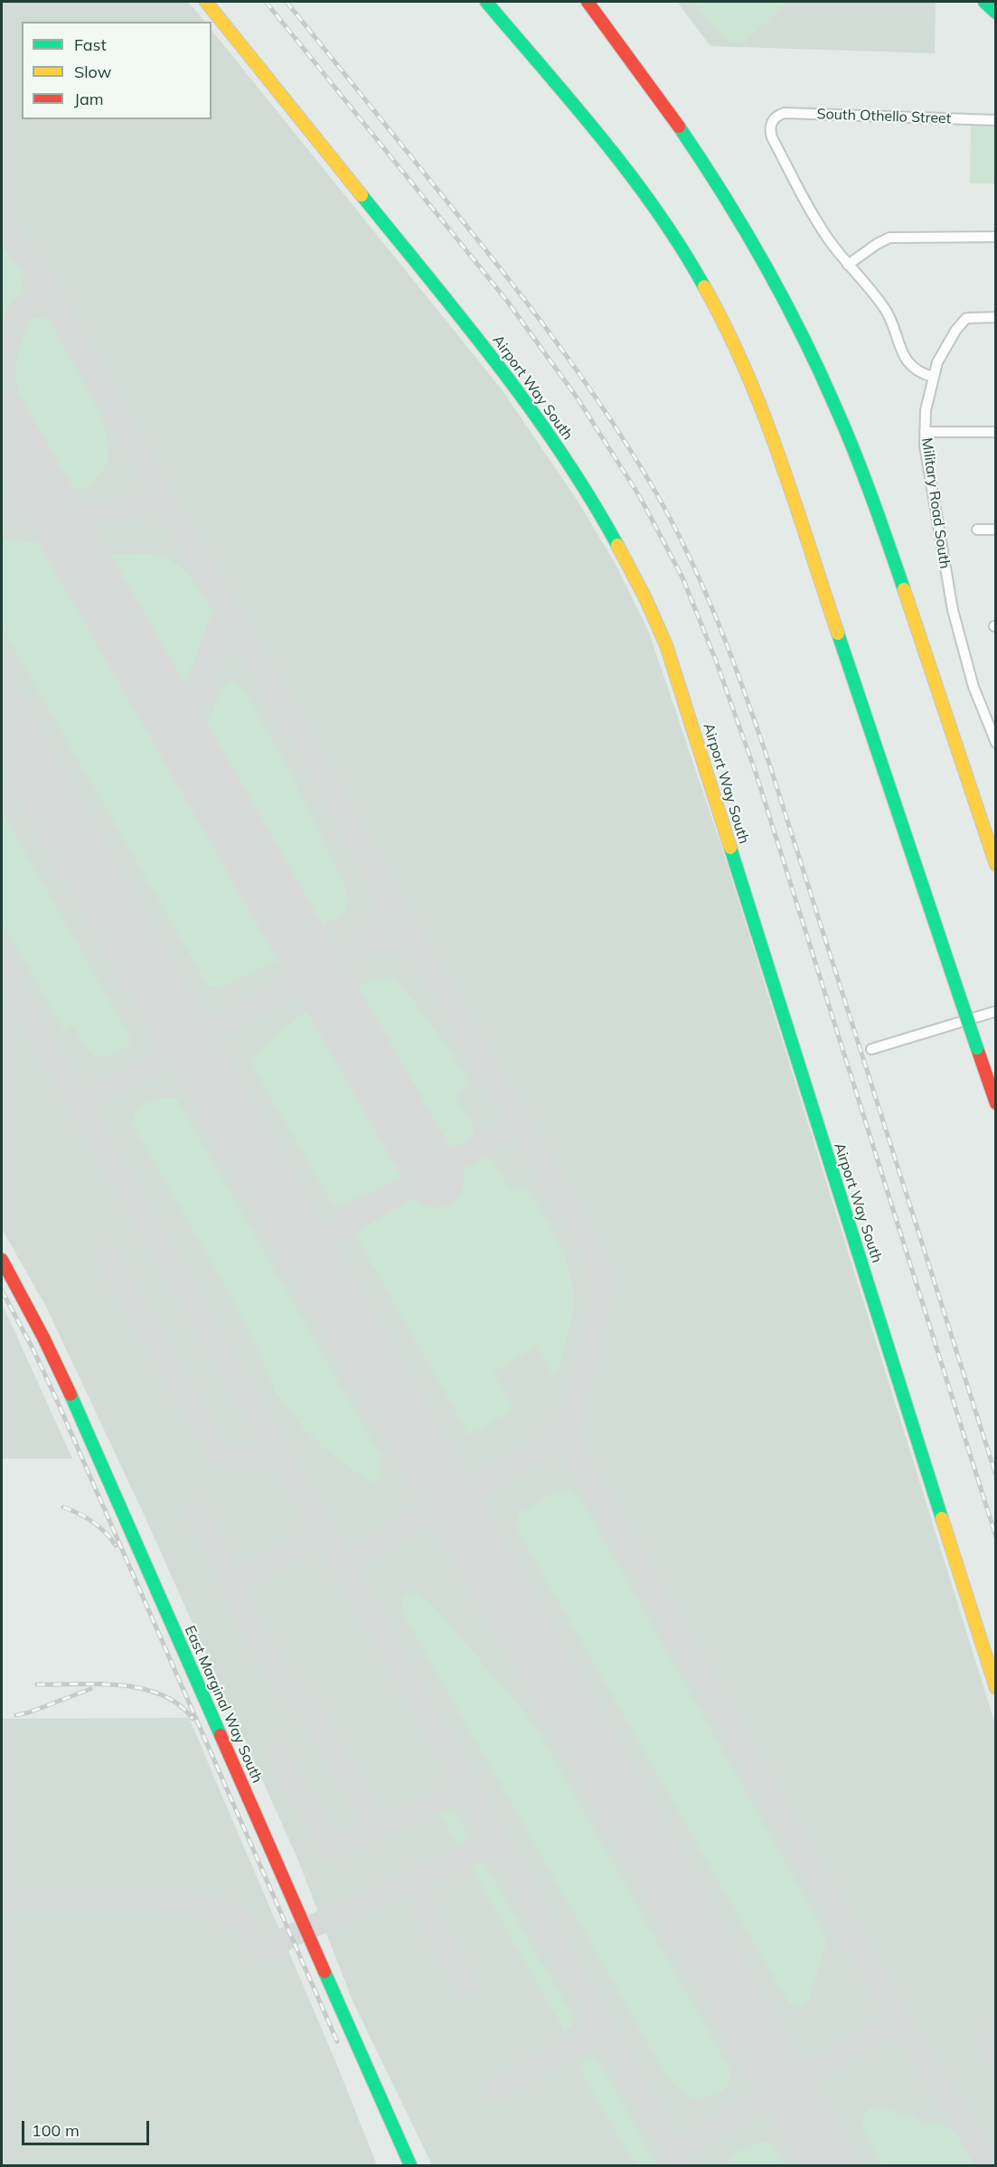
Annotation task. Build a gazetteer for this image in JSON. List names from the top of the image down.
{
  "streets": {
    "main road": ["Airport Way South", "East Marginal Way South"],
    "street": ["South Othello Street", "Military Road South"]
  },
  "legend": ["Fast", "Slow", "Jam"],
  "scale_bar": "100 m"
}
